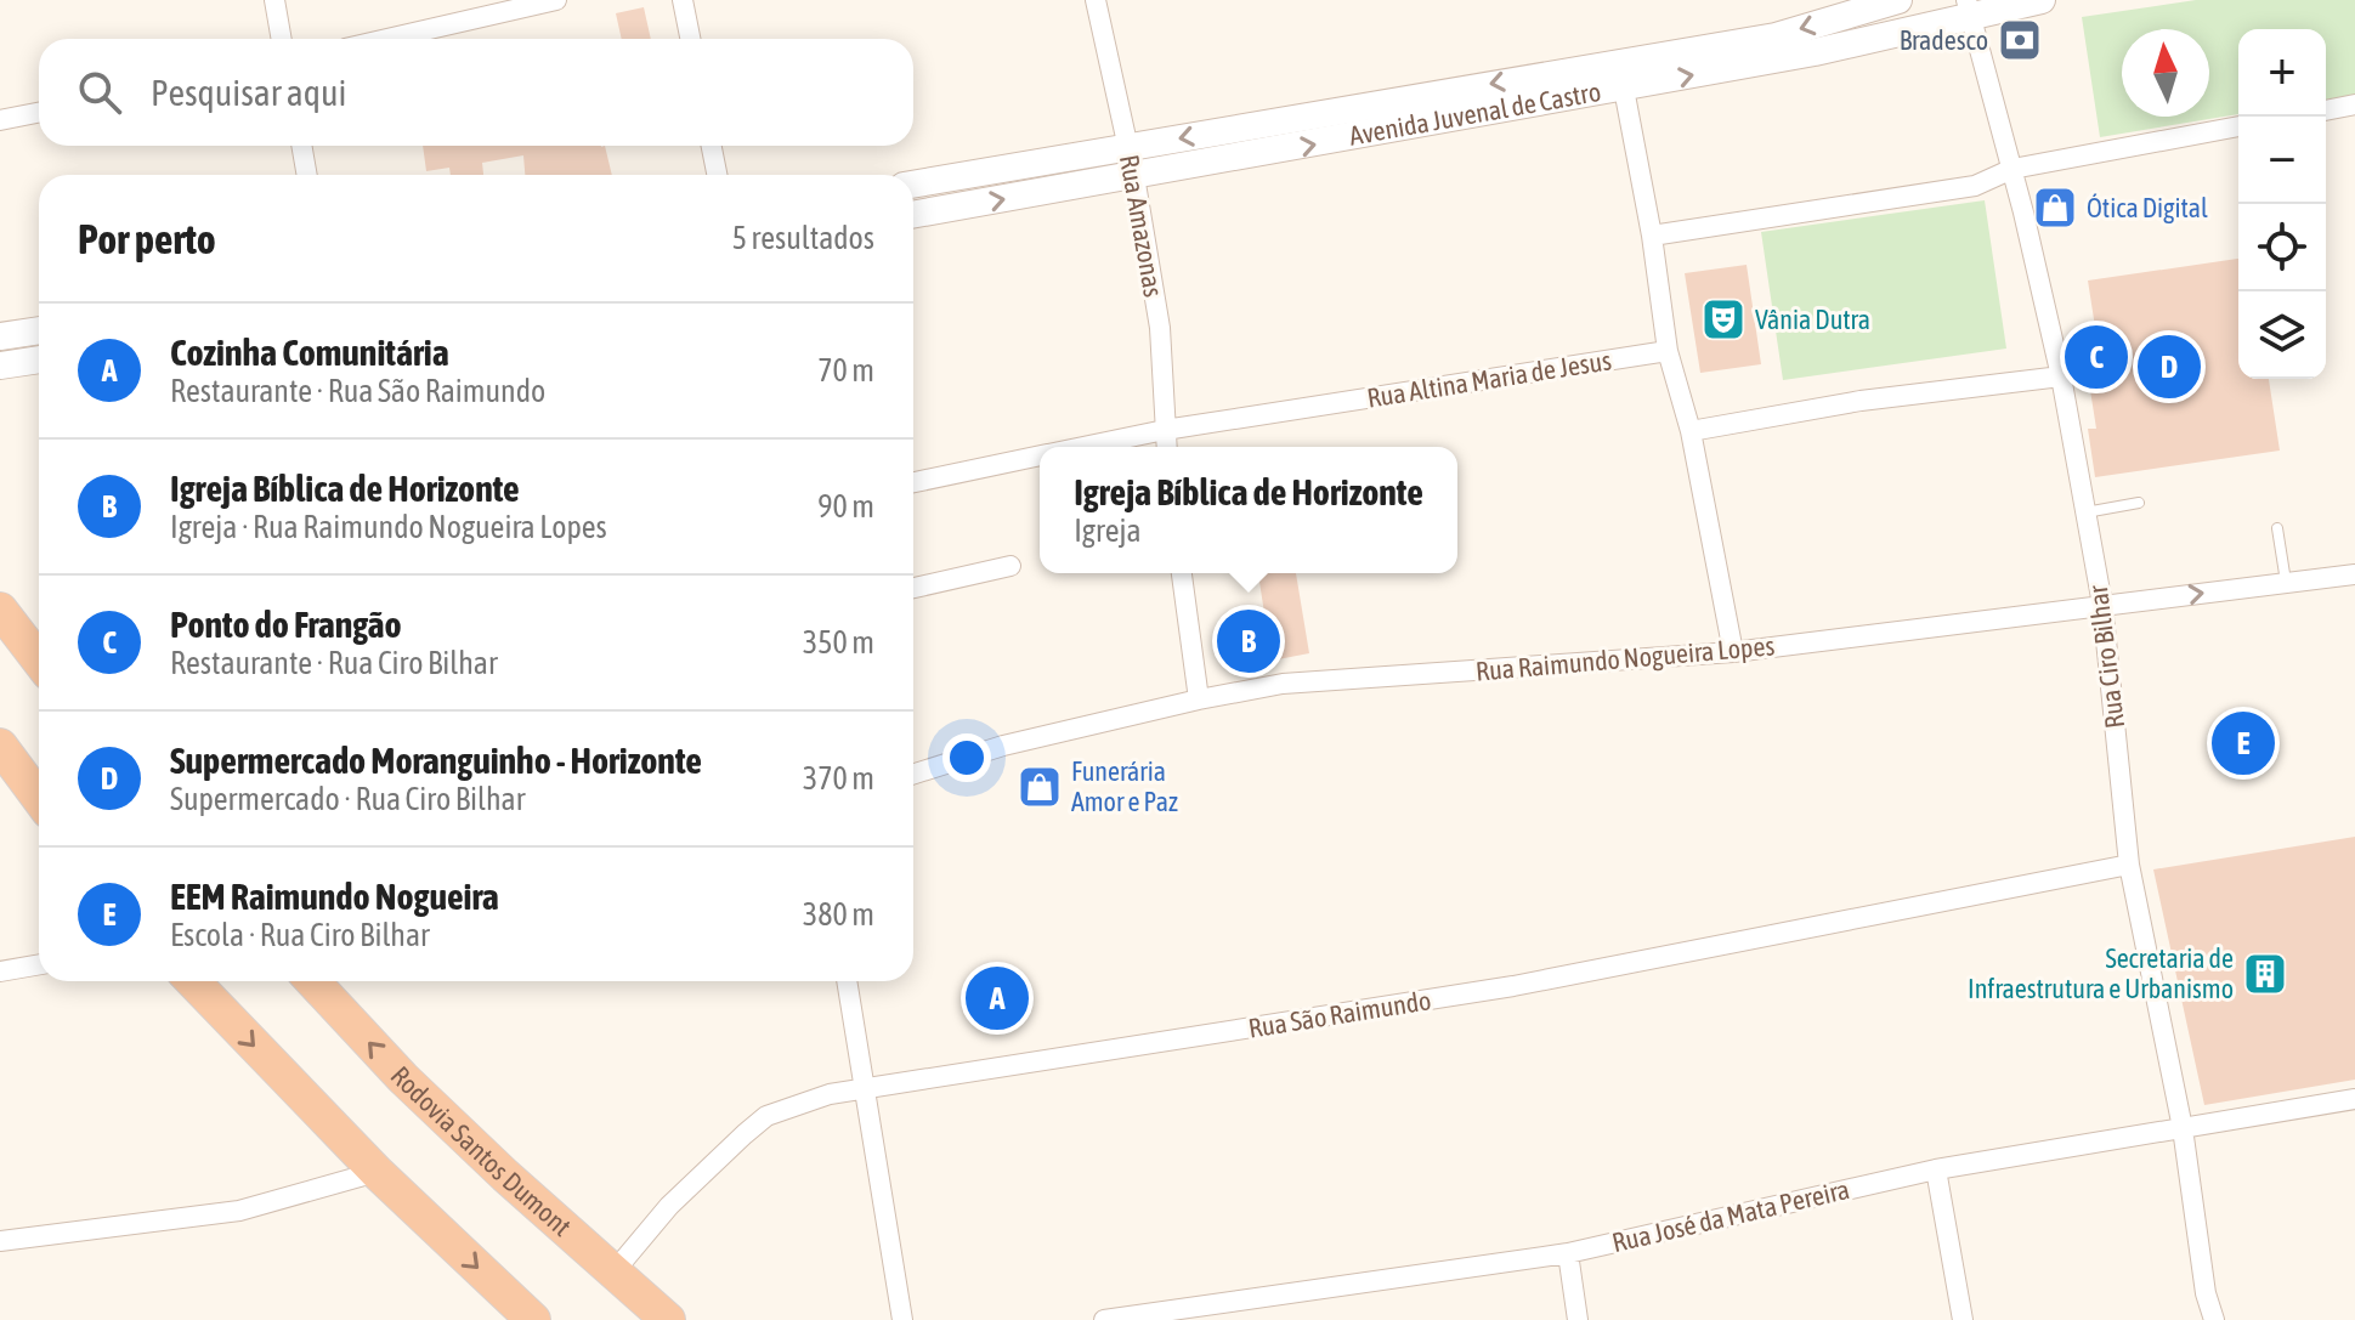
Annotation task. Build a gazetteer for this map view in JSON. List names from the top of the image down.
{
  "streets": {
    "highway": ["Rodovia Santos Dumont"],
    "street": [
      "Avenida Juvenal de Castro",
      "Rua Amazonas",
      "Rua Altina Maria de Jesus",
      "Rua Ciro Bilhar",
      "Rua Raimundo Nogueira Lopes",
      "Rua São Raimundo",
      "Rua José da Mata Pereira"
    ]
  },
  "crossings": [
    ["Avenida Juvenal de Castro", "Rua Amazonas"],
    ["Avenida Juvenal de Castro", "Rua Ciro Bilhar"],
    ["Rua Amazonas", "Rua Altina Maria de Jesus"],
    ["Rua Ciro Bilhar", "Rua Raimundo Nogueira Lopes"],
    ["Rua Ciro Bilhar", "Rua São Raimundo"],
    ["Rua Ciro Bilhar", "Rua José da Mata Pereira"],
    ["Rua São Raimundo", "Rodovia Santos Dumont"]
  ],
  "places": {
    "bank": ["Bradesco"],
    "shop": ["Ótica Digital", "Funerária Amor e Paz"],
    "theatre": ["Vânia Dutra"],
    "building": ["Secretaria de Infraestrutura e Urbanismo"]
  },
  "north": "top",
  "page": {
    "map_buttons": ["+", "−"],
    "search": "Pesquisar aqui",
    "heading": ["Por perto", "5 resultados"],
    "list": [
      {
        "mark": "A",
        "name": "Cozinha Comunitária",
        "note": "Restaurante · Rua São Raimundo",
        "value": "70 m"
      },
      {
        "mark": "B",
        "name": "Igreja Bíblica de Horizonte",
        "note": "Igreja · Rua Raimundo Nogueira Lopes",
        "value": "90 m"
      },
      {
        "mark": "C",
        "name": "Ponto do Frangão",
        "note": "Restaurante · Rua Ciro Bilhar",
        "value": "350 m"
      },
      {
        "mark": "D",
        "name": "Supermercado Moranguinho - Horizonte",
        "note": "Supermercado · Rua Ciro Bilhar",
        "value": "370 m"
      },
      {
        "mark": "E",
        "name": "EEM Raimundo Nogueira",
        "note": "Escola · Rua Ciro Bilhar",
        "value": "380 m"
      }
    ],
    "pins": [
      "C",
      "D",
      "B",
      "E",
      "A"
    ],
    "popup": ["Igreja Bíblica de Horizonte", "Igreja"]
  }
}
